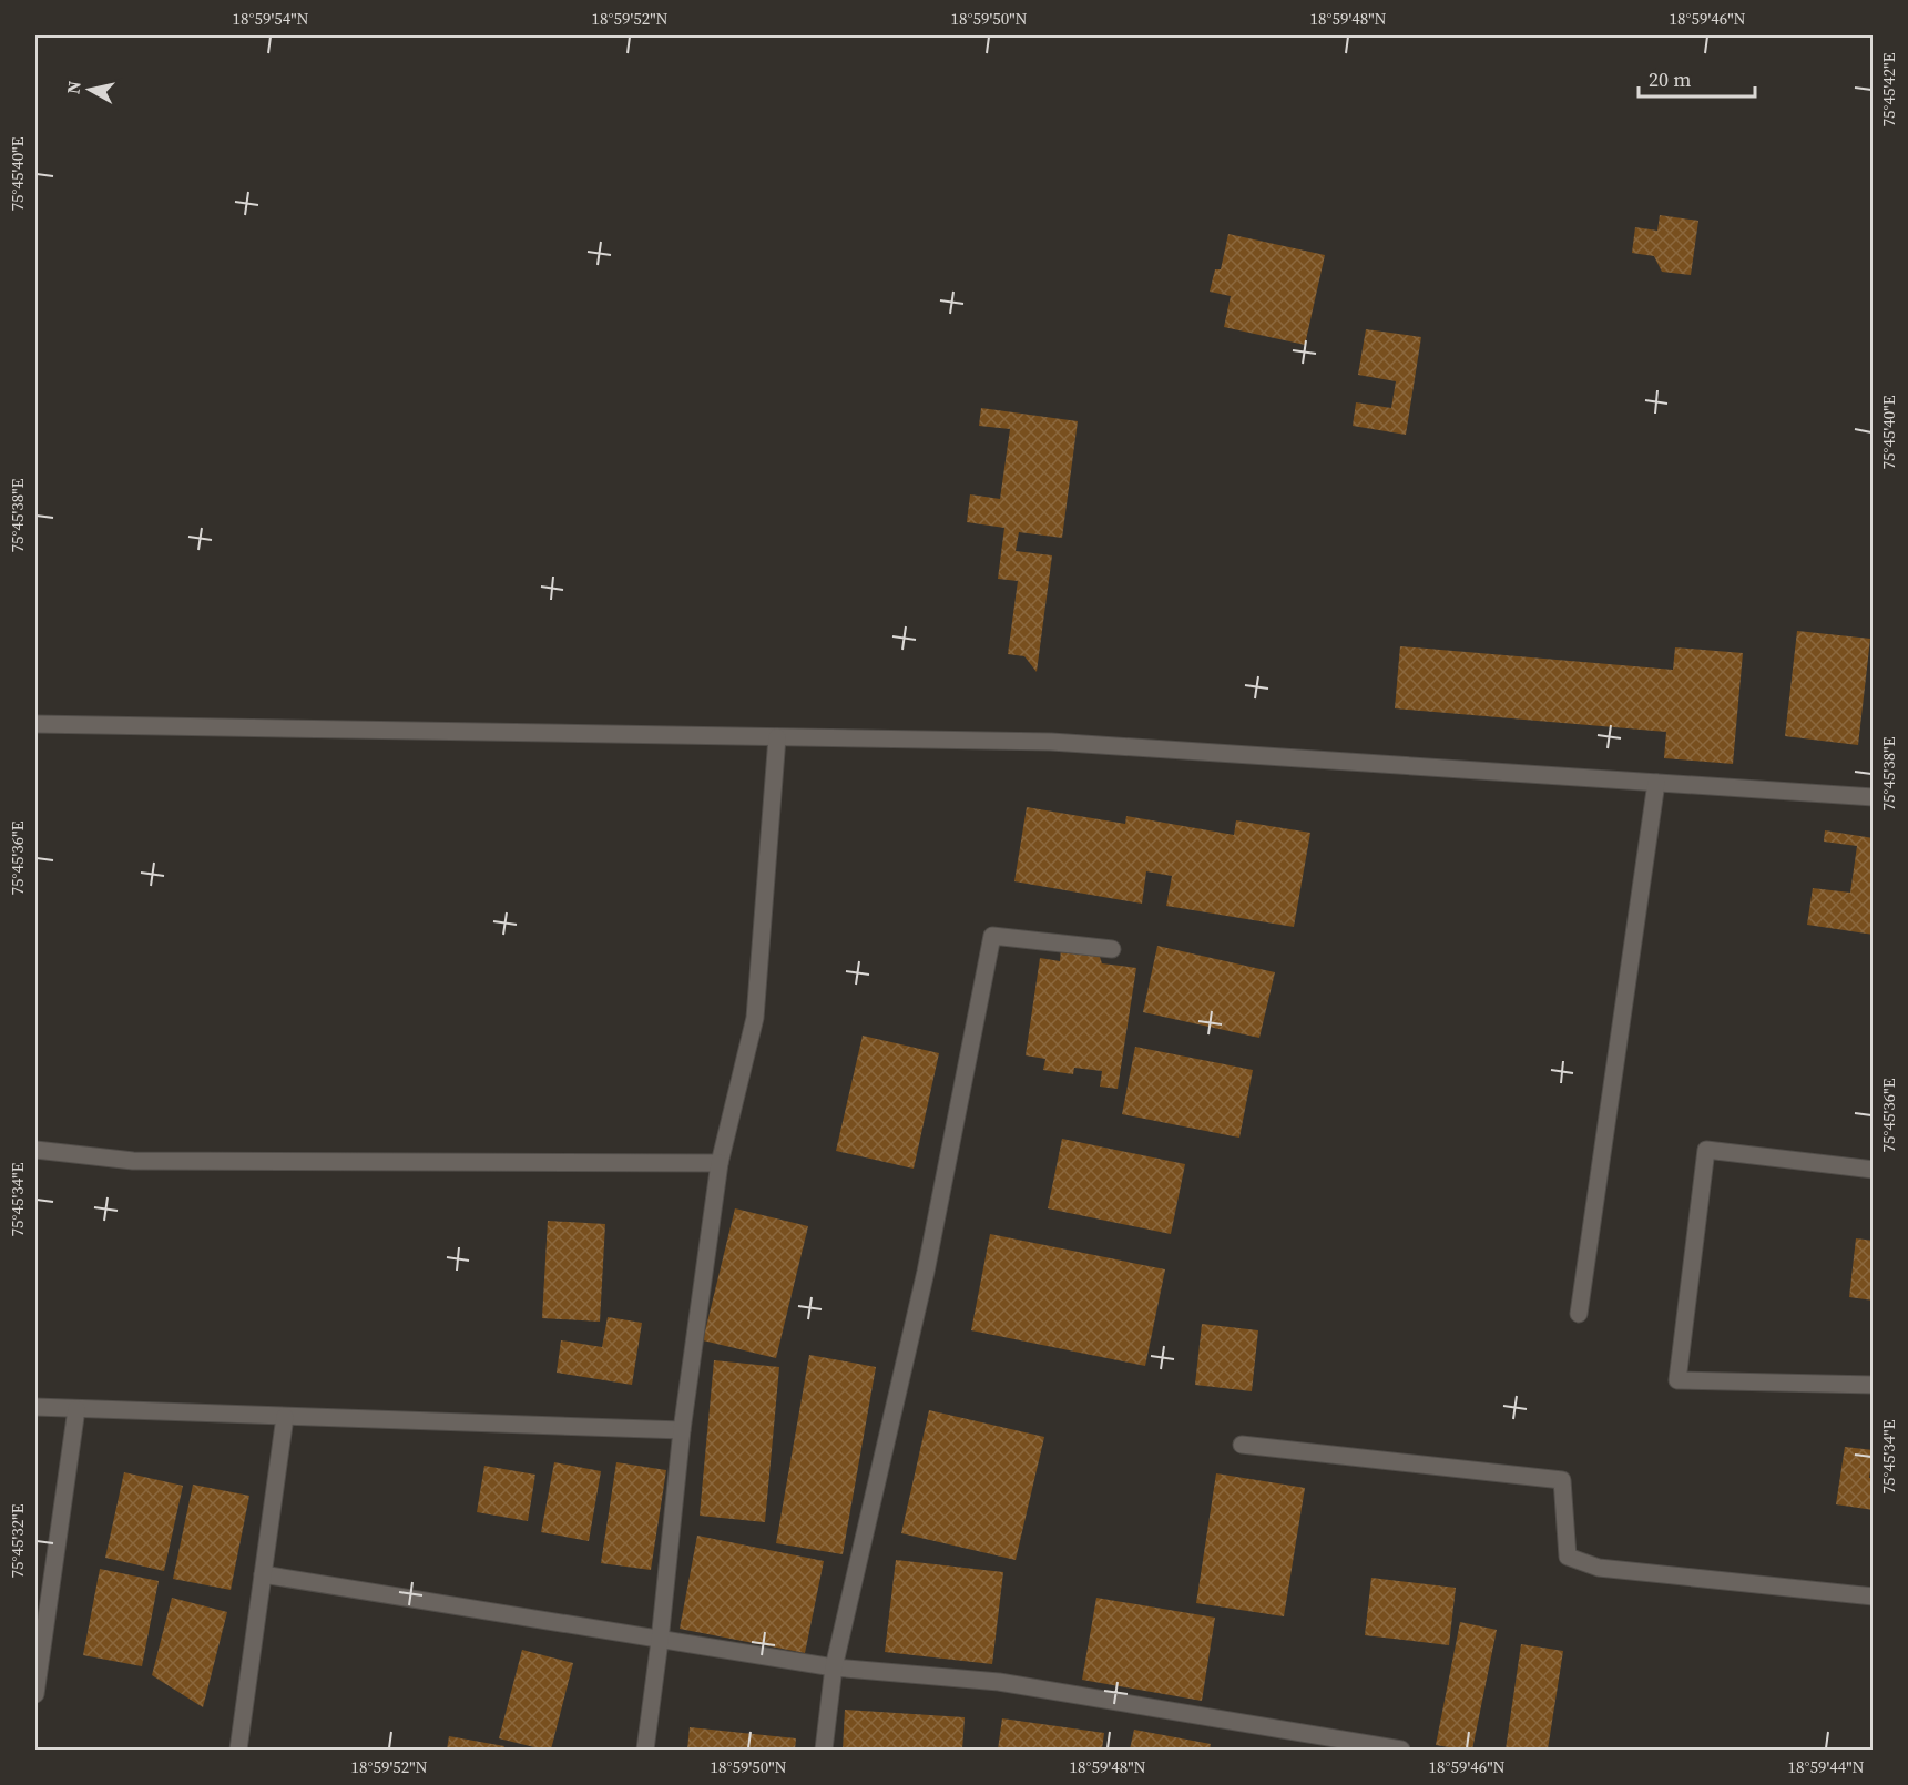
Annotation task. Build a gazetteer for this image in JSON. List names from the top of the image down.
{
  "scale_bar": "20 m",
  "north": "left",
  "coordinates": [
    "18°59'54\"N",
    "18°59'52\"N",
    "18°59'50\"N",
    "18°59'48\"N",
    "18°59'46\"N",
    "75°45'42\"E",
    "75°45'40\"E",
    "75°45'38\"E",
    "75°45'36\"E",
    "75°45'34\"E",
    "75°45'32\"E",
    "18°59'44\"N"
  ]
}
